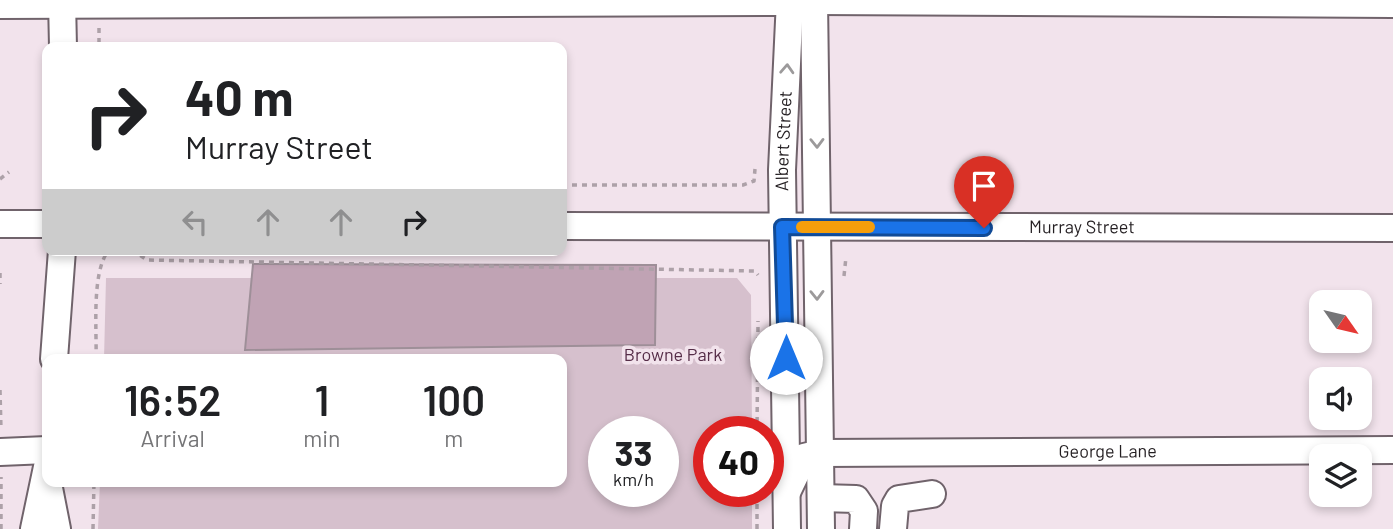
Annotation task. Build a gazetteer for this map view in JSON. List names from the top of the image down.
{
  "streets": {
    "street": ["Albert Street", "Murray Street", "George Lane"]
  },
  "crossings": [
    ["Albert Street", "Murray Street"],
    ["Albert Street", "George Lane"]
  ],
  "parks": ["Browne Park"],
  "north": "bottom right",
  "page": {
    "turn": ["40 m", "Murray Street"],
    "eta": [
      "16:52",
      "Arrival",
      "1",
      "min",
      "100",
      "m"
    ],
    "speed": "33 km/h",
    "limit": "40"
  }
}
